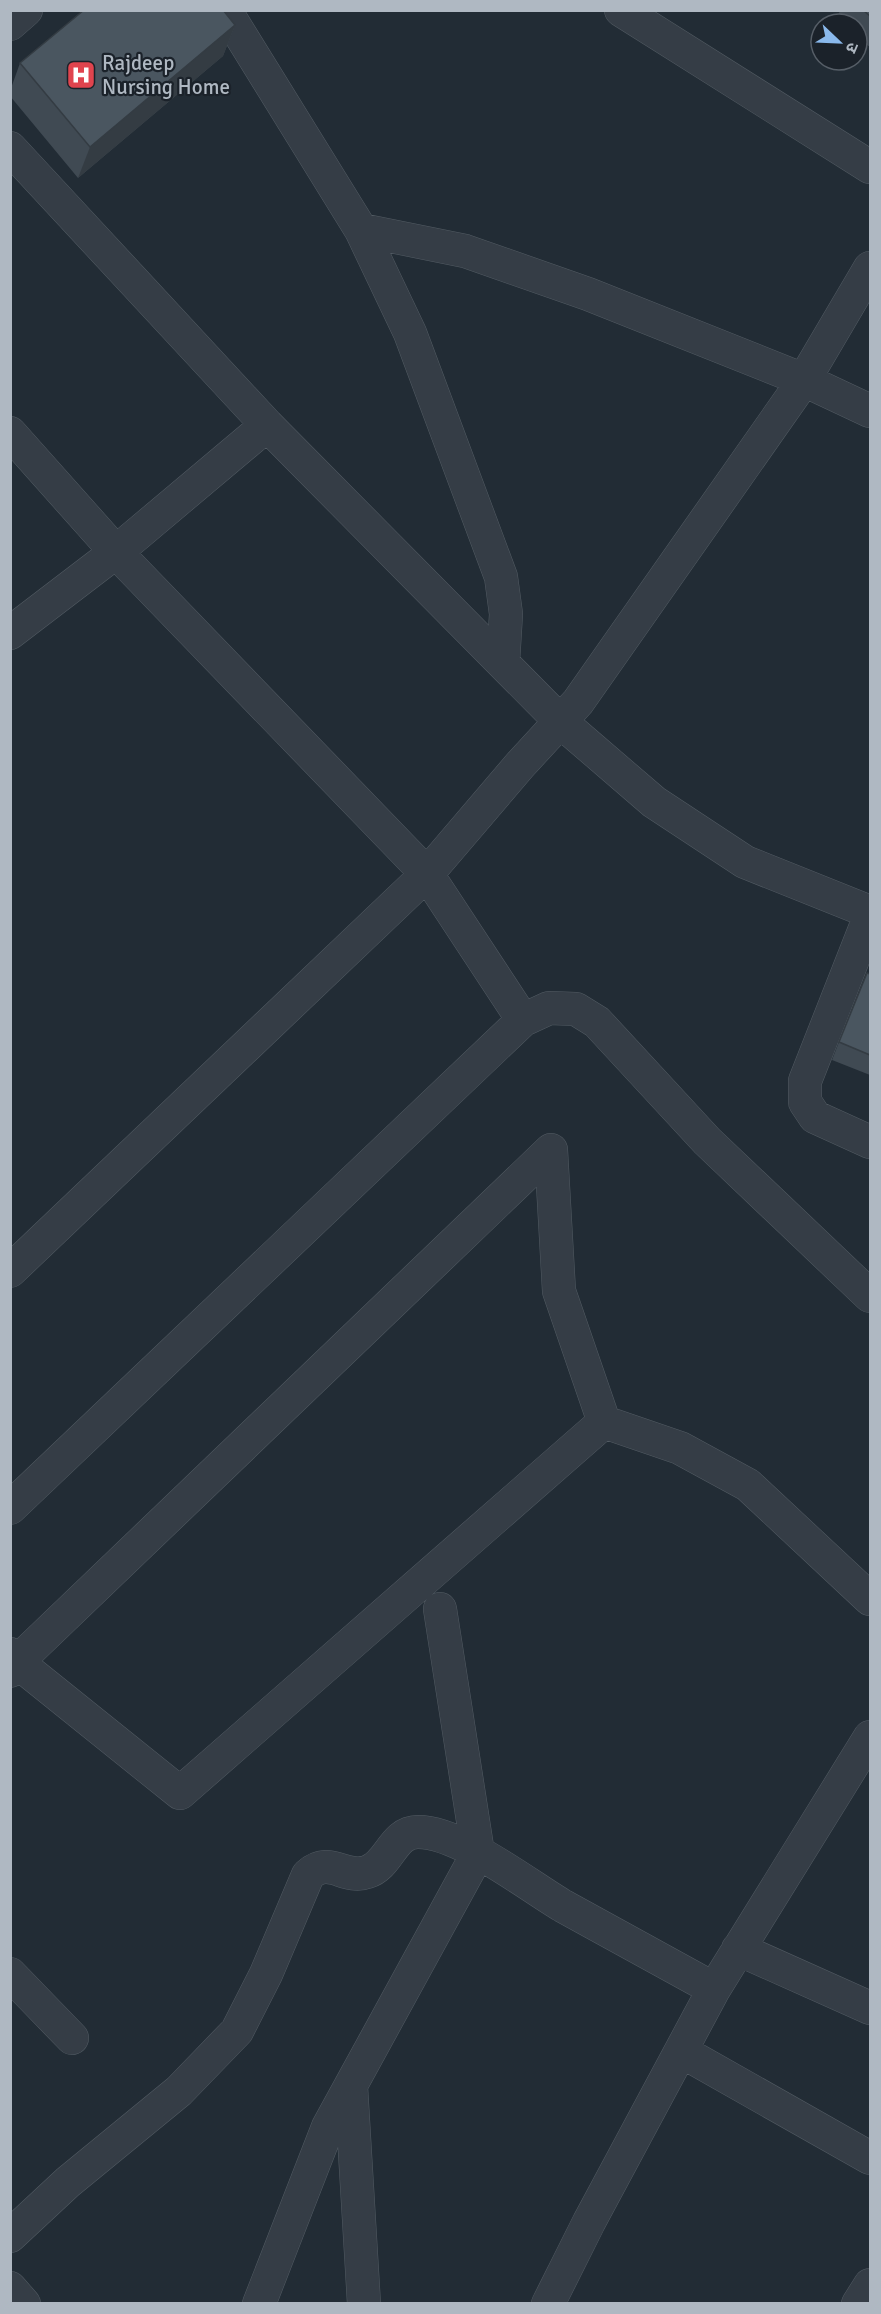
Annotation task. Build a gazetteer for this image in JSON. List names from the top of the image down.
{
  "places": {
    "hospital": ["Rajdeep Nursing Home"]
  },
  "north": "bottom right"
}
